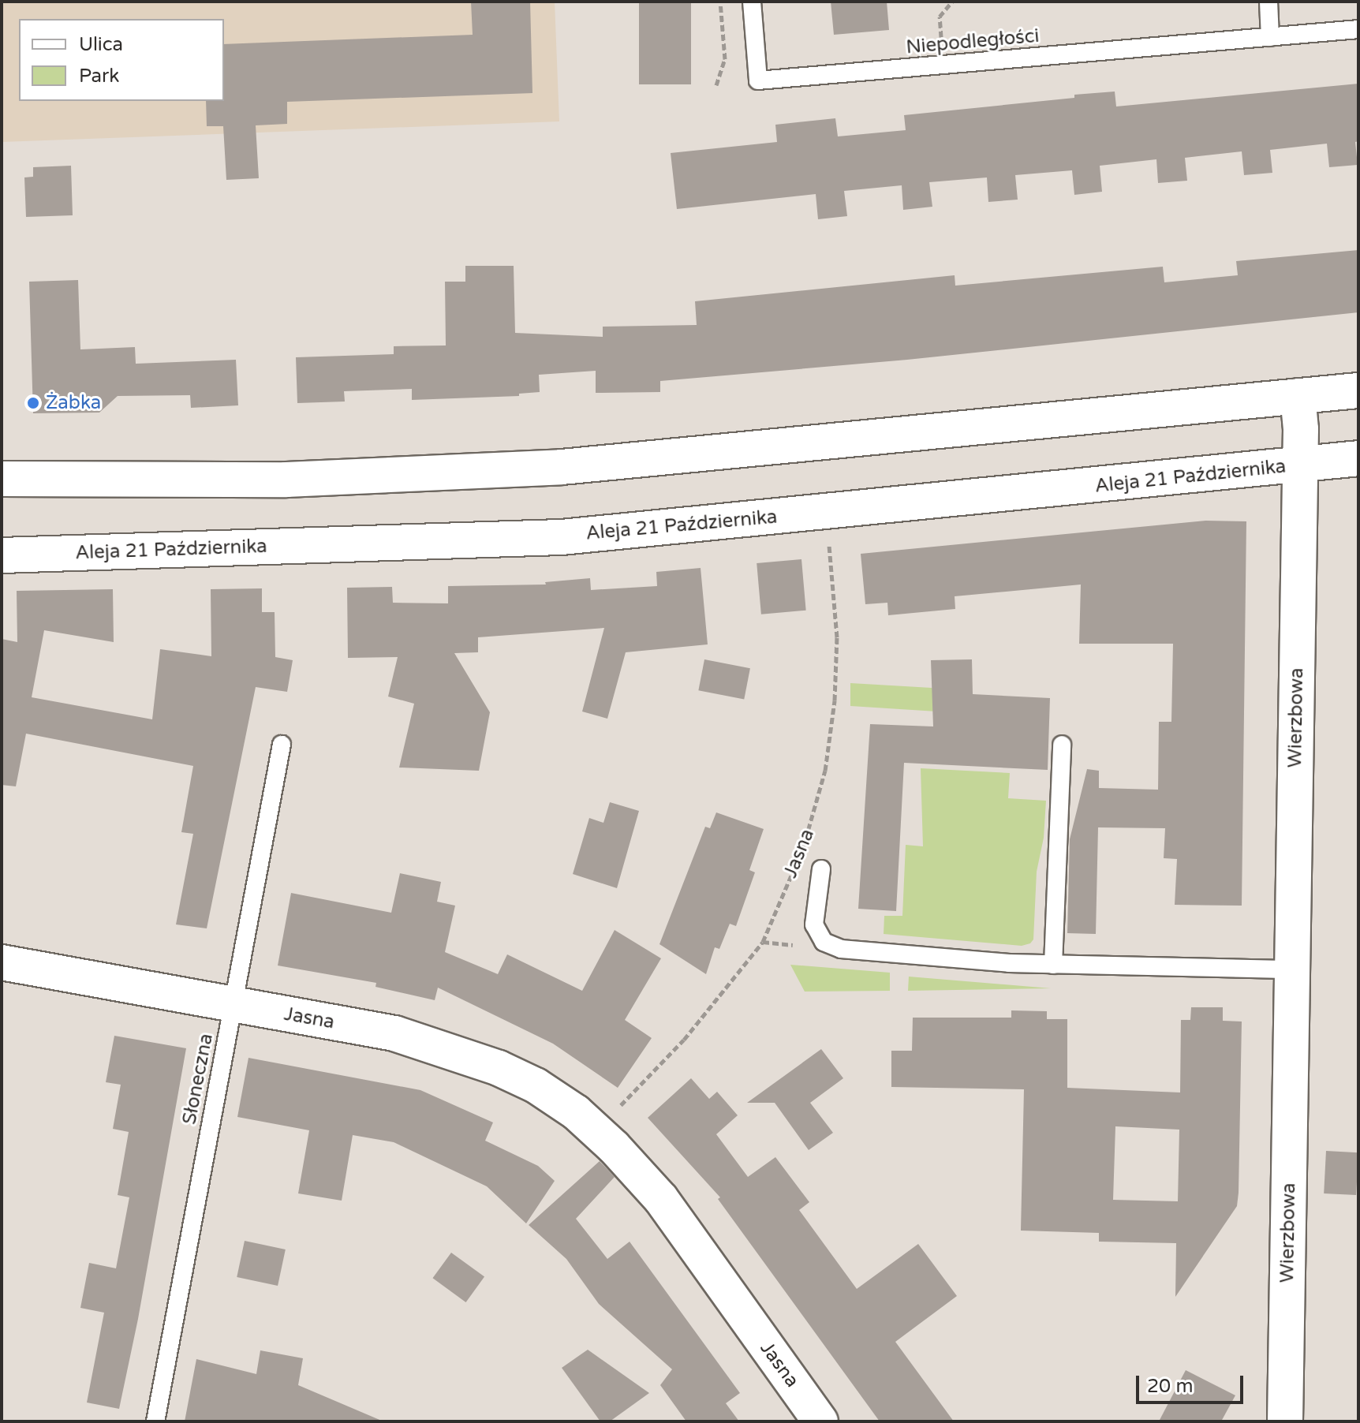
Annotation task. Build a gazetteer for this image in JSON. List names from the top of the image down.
{
  "streets": {
    "street": ["Aleja 21 Października", "Wierzbowa", "Jasna"],
    "lane": ["Niepodległości", "Słoneczna"]
  },
  "crossings": [
    ["Aleja 21 Października", "Wierzbowa"],
    ["Aleja 21 Października", "Jasna"],
    ["Jasna", "Słoneczna"]
  ],
  "places": ["Żabka"],
  "legend": ["Ulica", "Park"],
  "scale_bar": "20 m"
}
